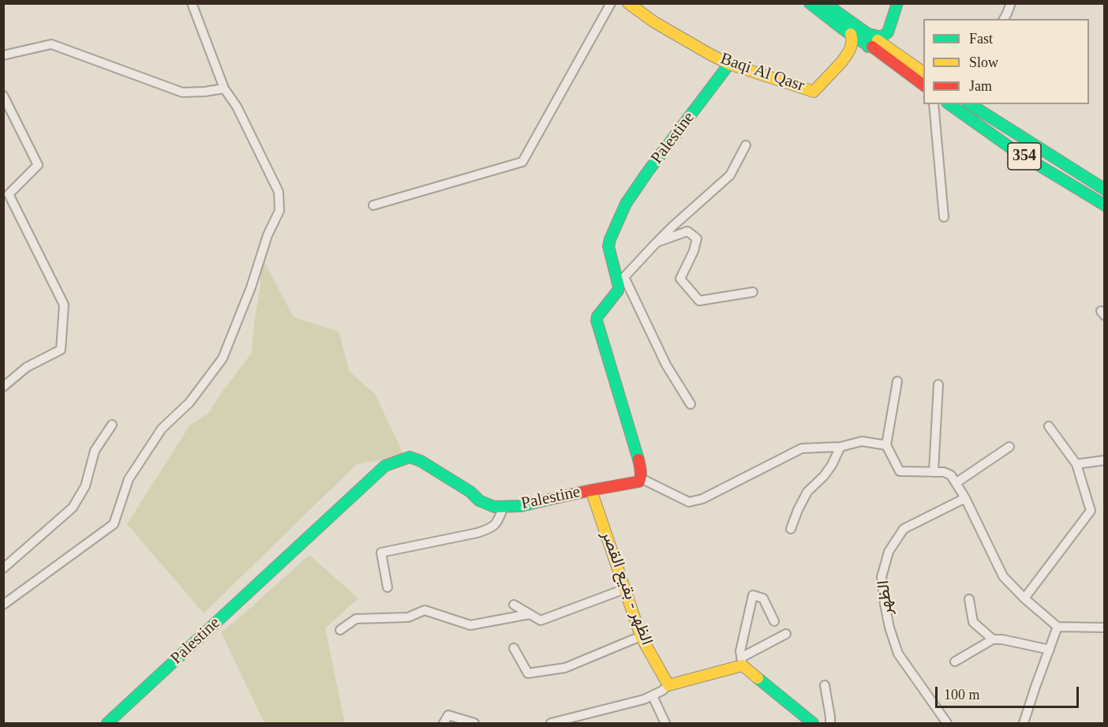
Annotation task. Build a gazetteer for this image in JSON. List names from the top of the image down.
{
  "streets": {
    "main road": [
      "Baqi Al Qasr",
      "Palestine",
      "354",
      "الظهر - بقيع القصر"
    ],
    "street": ["الظهر"]
  },
  "crossings": [
    ["Baqi Al Qasr", "Palestine"],
    ["Palestine", "الظهر - بقيع القصر"]
  ],
  "legend": ["Fast", "Slow", "Jam"],
  "scale_bar": "100 m"
}
